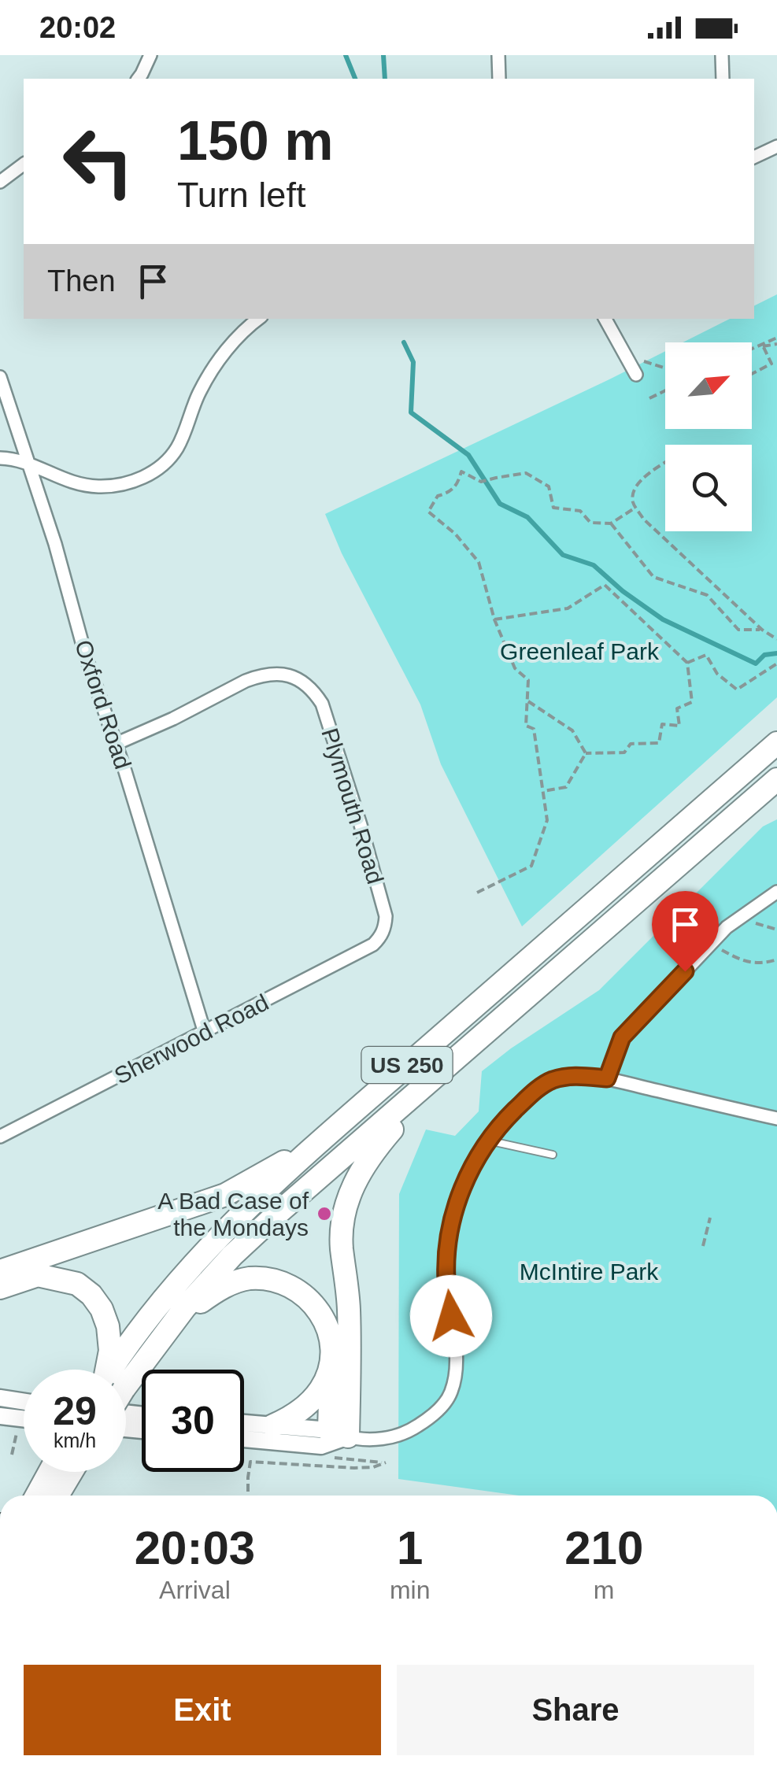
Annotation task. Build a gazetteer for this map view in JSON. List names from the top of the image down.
{
  "streets": {
    "highway": ["US 250"],
    "street": ["Oxford Road", "Plymouth Road", "Sherwood Road"]
  },
  "crossings": [
    ["Oxford Road", "Plymouth Road"],
    ["Oxford Road", "Sherwood Road"],
    ["Plymouth Road", "Sherwood Road"]
  ],
  "parks": ["Greenleaf Park", "McIntire Park"],
  "places": ["A Bad Case of the Mondays"],
  "north": "top right",
  "page": {
    "status": "20:02",
    "turn": ["150 m", "Turn left"],
    "then": "Then",
    "speed": "29 km/h",
    "limit": "30",
    "eta": [
      "20:03",
      "Arrival",
      "1",
      "min",
      "210",
      "m"
    ],
    "buttons": ["Exit", "Share"]
  }
}
